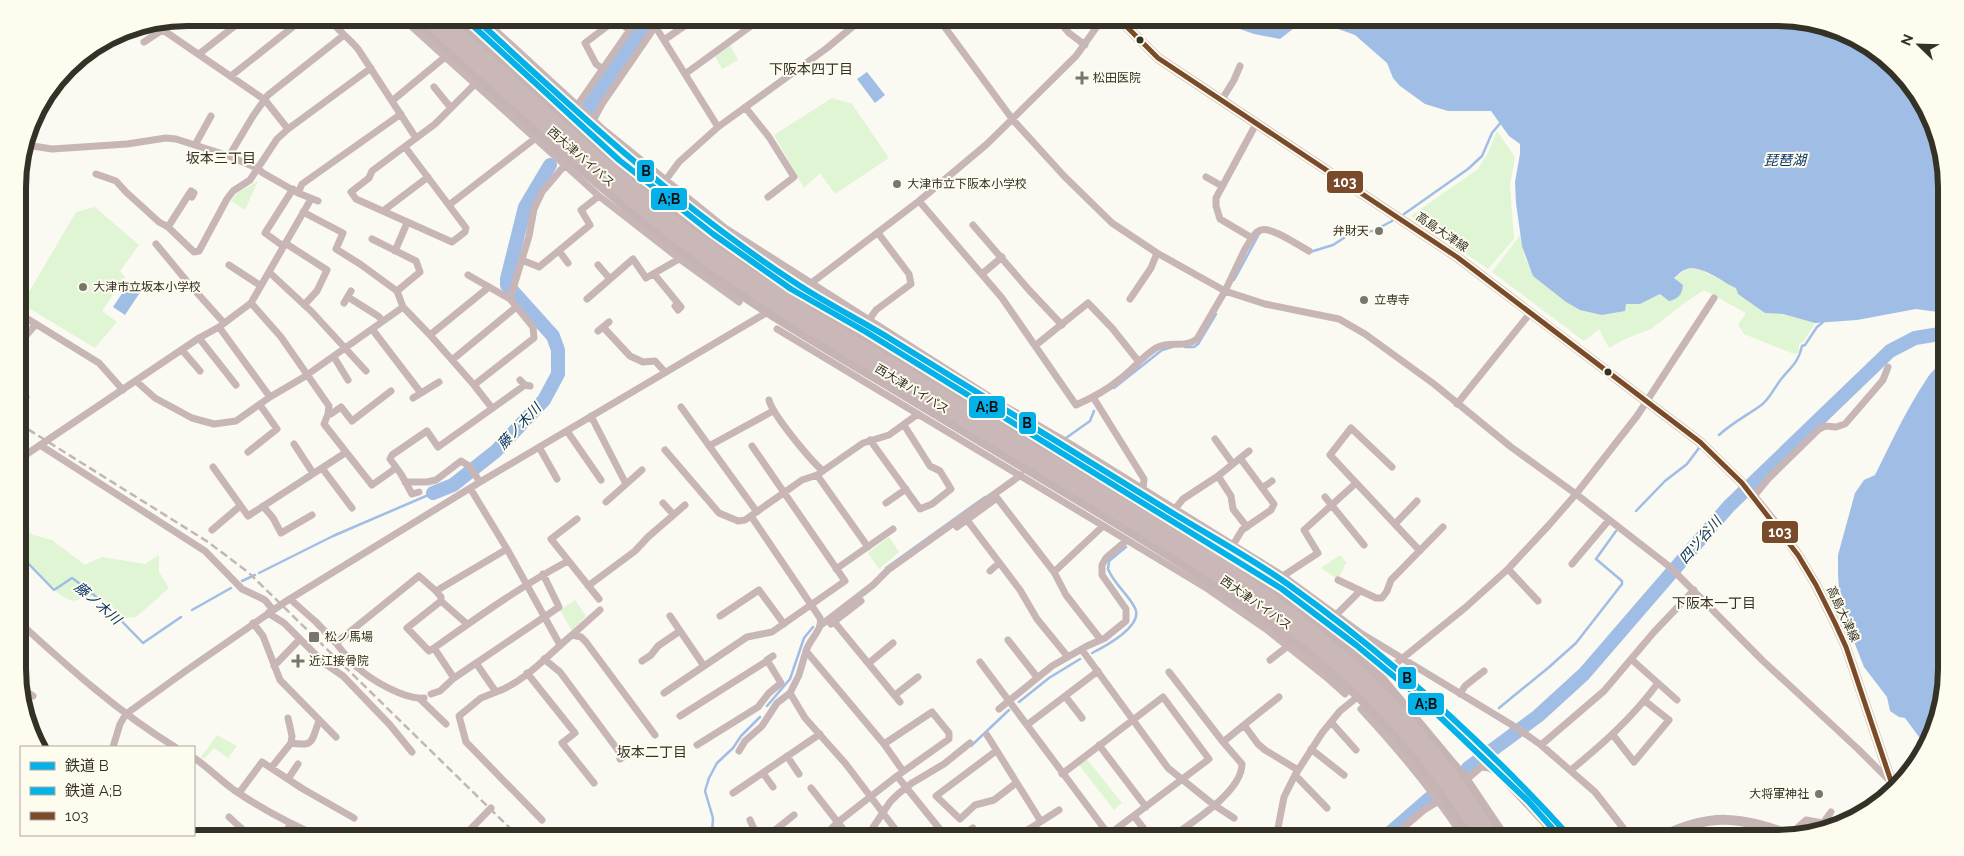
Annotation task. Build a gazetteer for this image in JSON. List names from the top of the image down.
{
  "streets": {
    "highway": ["西大津バイパス"],
    "street": ["高島大津線"]
  },
  "districts": [
    "下阪本四丁目",
    "坂本三丁目",
    "下阪本一丁目",
    "坂本二丁目"
  ],
  "water": ["琵琶湖", "藤ノ木川", "四ツ谷川"],
  "places": {
    "health": ["松田医院", "近江接骨院"],
    "other": [
      "大津市立下阪本小学校",
      "弁財天",
      "大津市立坂本小学校",
      "立専寺",
      "大将軍神社"
    ],
    "transit": ["松ノ馬場"]
  },
  "lines": ["transit line 103", "rail line B", "rail line A;B"],
  "legend": ["鉄道 B", "鉄道 A;B", "103"],
  "north": "top left"
}
